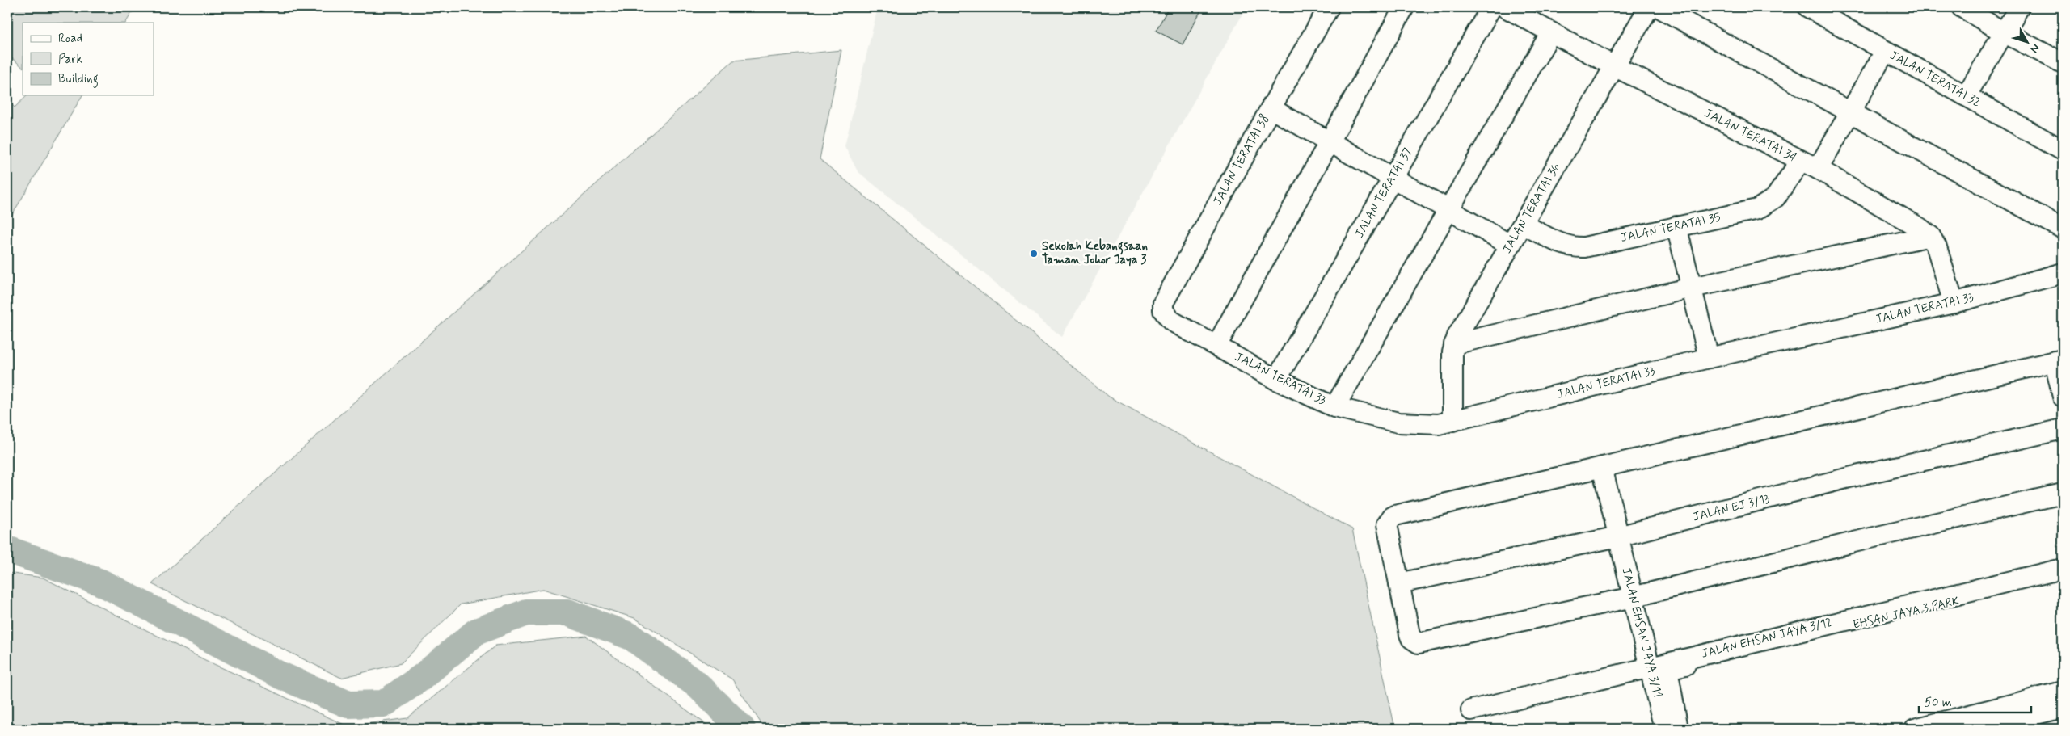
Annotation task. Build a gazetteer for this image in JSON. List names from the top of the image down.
{
  "streets": {
    "street": [
      "JALAN TERATAI 32",
      "JALAN TERATAI 34",
      "JALAN TERATAI 38",
      "JALAN TERATAI 37",
      "JALAN TERATAI 36",
      "JALAN TERATAI 35",
      "JALAN TERATAI 33",
      "JALAN EJ 3/13",
      "EHSAN JAYA 3 PARK",
      "JALAN EHSAN JAYA 3/11",
      "JALAN EHSAN JAYA 3/12"
    ]
  },
  "crossings": [
    ["JALAN TERATAI 32", "JALAN TERATAI 35"],
    ["JALAN TERATAI 34", "JALAN TERATAI 36"],
    ["JALAN TERATAI 34", "JALAN TERATAI 35"],
    ["JALAN TERATAI 34", "JALAN TERATAI 33"],
    ["JALAN TERATAI 38", "JALAN TERATAI 33"],
    ["JALAN TERATAI 37", "JALAN TERATAI 33"],
    ["JALAN TERATAI 36", "JALAN TERATAI 35"],
    ["JALAN TERATAI 36", "JALAN TERATAI 33"],
    ["JALAN EJ 3/13", "JALAN EHSAN JAYA 3/11"],
    ["EHSAN JAYA 3 PARK", "JALAN EHSAN JAYA 3/11"],
    ["JALAN EHSAN JAYA 3/11", "JALAN EHSAN JAYA 3/12"]
  ],
  "places": ["Sekolah Kebangsaan Taman Johor Jaya 3"],
  "legend": ["Road", "Park", "Building"],
  "scale_bar": "50 m",
  "north": "bottom right"
}
